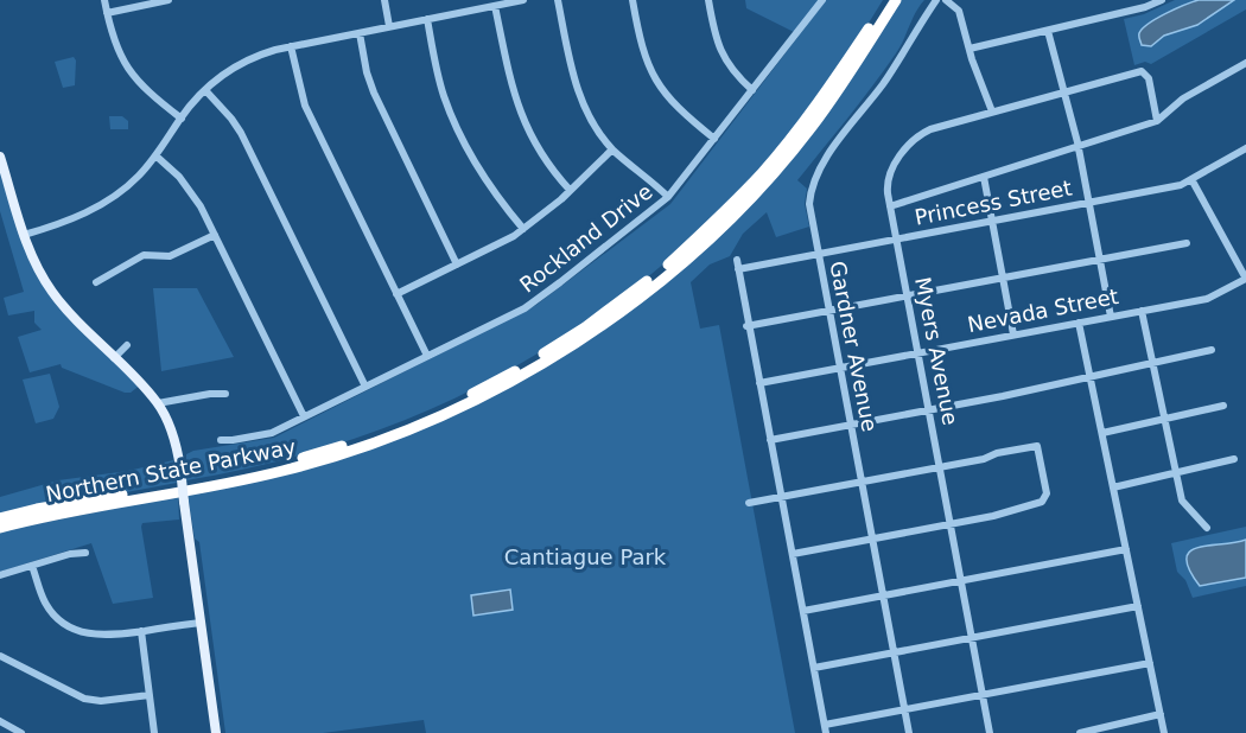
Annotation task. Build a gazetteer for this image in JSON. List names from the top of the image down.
{
  "streets": {
    "highway": ["Northern State Parkway"],
    "street": [
      "Princess Street",
      "Rockland Drive",
      "Nevada Street",
      "Gardner Avenue",
      "Myers Avenue"
    ]
  },
  "crossings": [
    ["Princess Street", "Gardner Avenue"],
    ["Princess Street", "Myers Avenue"],
    ["Nevada Street", "Gardner Avenue"],
    ["Nevada Street", "Myers Avenue"]
  ],
  "parks": ["Cantiague Park"]
}
